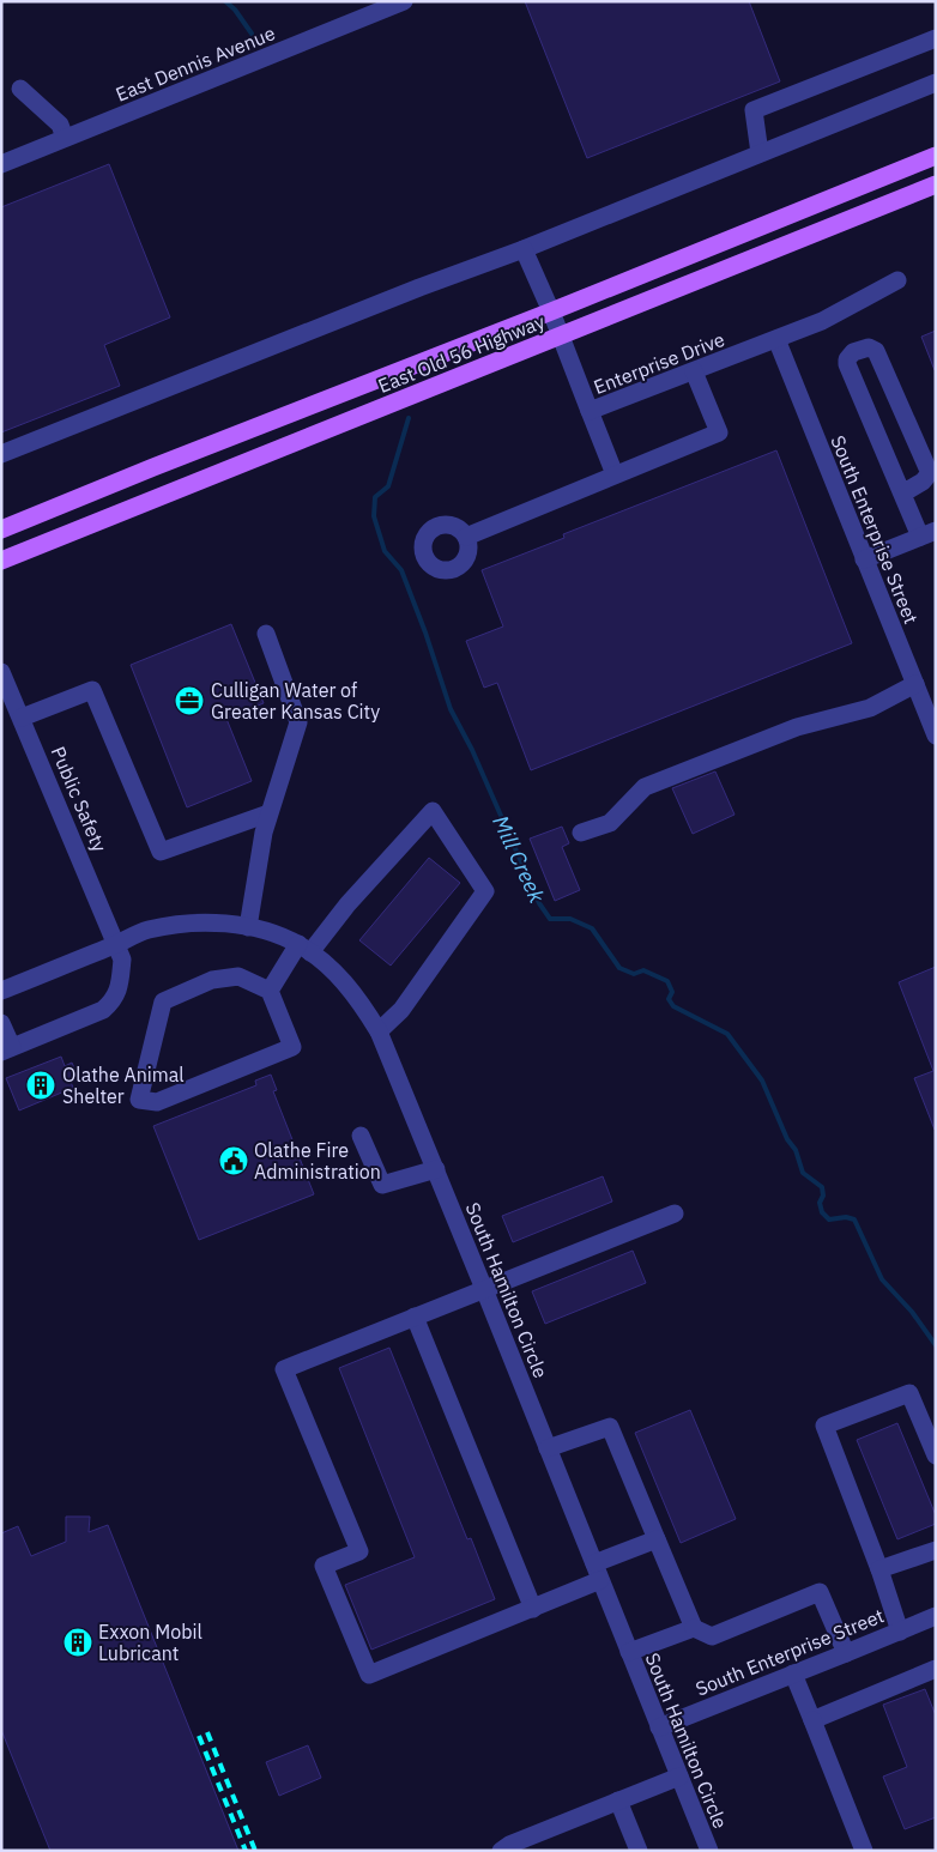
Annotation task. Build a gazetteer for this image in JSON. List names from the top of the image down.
{
  "streets": {
    "main road": ["East Old 56 Highway"],
    "street": [
      "East Dennis Avenue",
      "Enterprise Drive",
      "South Enterprise Street",
      "Public Safety",
      "South Hamilton Circle"
    ]
  },
  "crossings": [
    ["East Old 56 Highway", "Enterprise Drive"],
    ["Enterprise Drive", "South Enterprise Street"],
    ["South Enterprise Street", "South Hamilton Circle"],
    ["Public Safety", "South Hamilton Circle"]
  ],
  "water": ["Mill Creek"],
  "places": {
    "office": ["Culligan Water of Greater Kansas City"],
    "building": ["Olathe Animal Shelter", "Exxon Mobil Lubricant"],
    "public building": ["Olathe Fire Administration"]
  }
}
